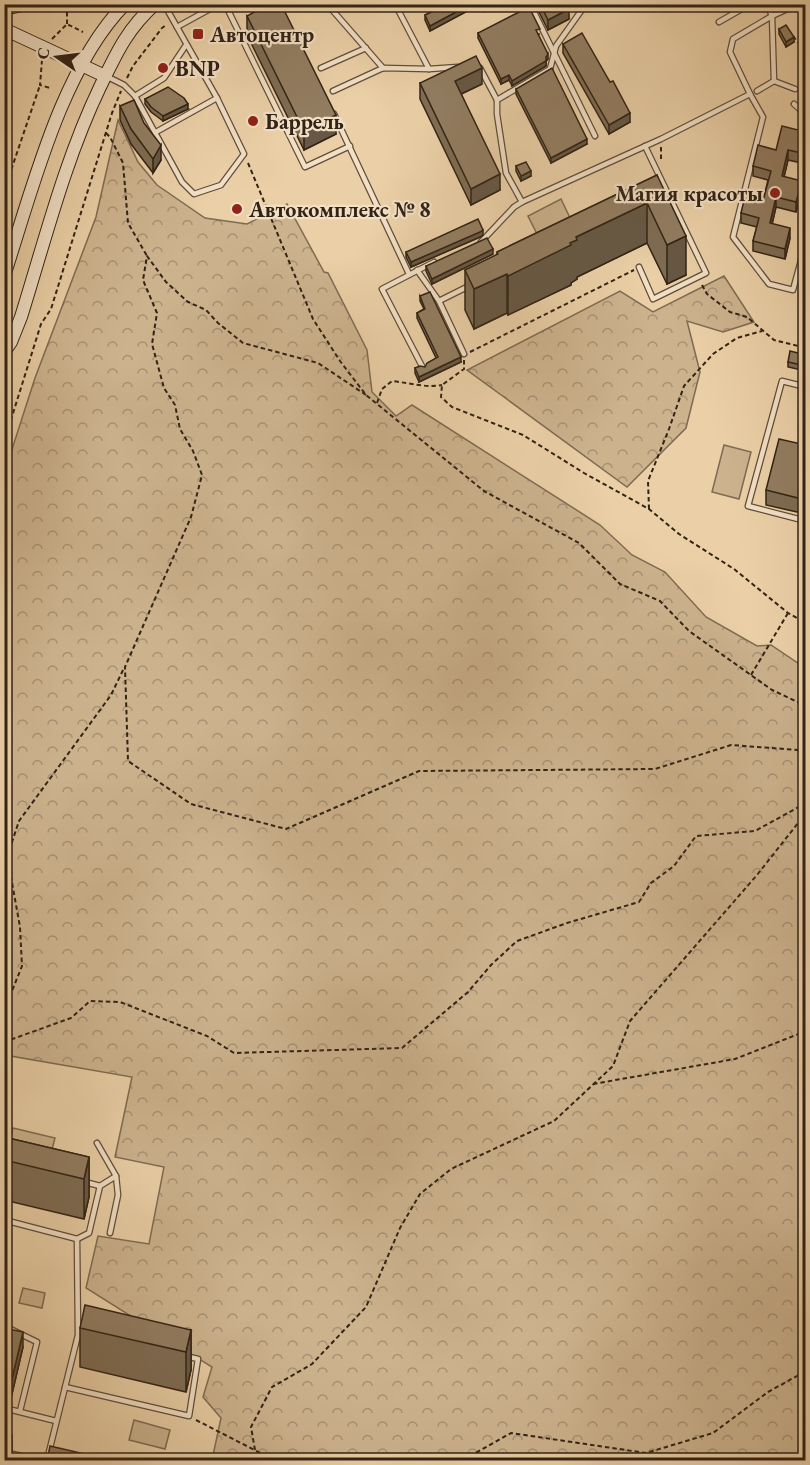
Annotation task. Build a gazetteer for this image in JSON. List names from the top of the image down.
{
  "places": {
    "transit": ["Автоцентр"],
    "other": [
      "BNP",
      "Баррель",
      "Магия красоты",
      "Автокомплекс № 8"
    ]
  },
  "north": "left"
}
